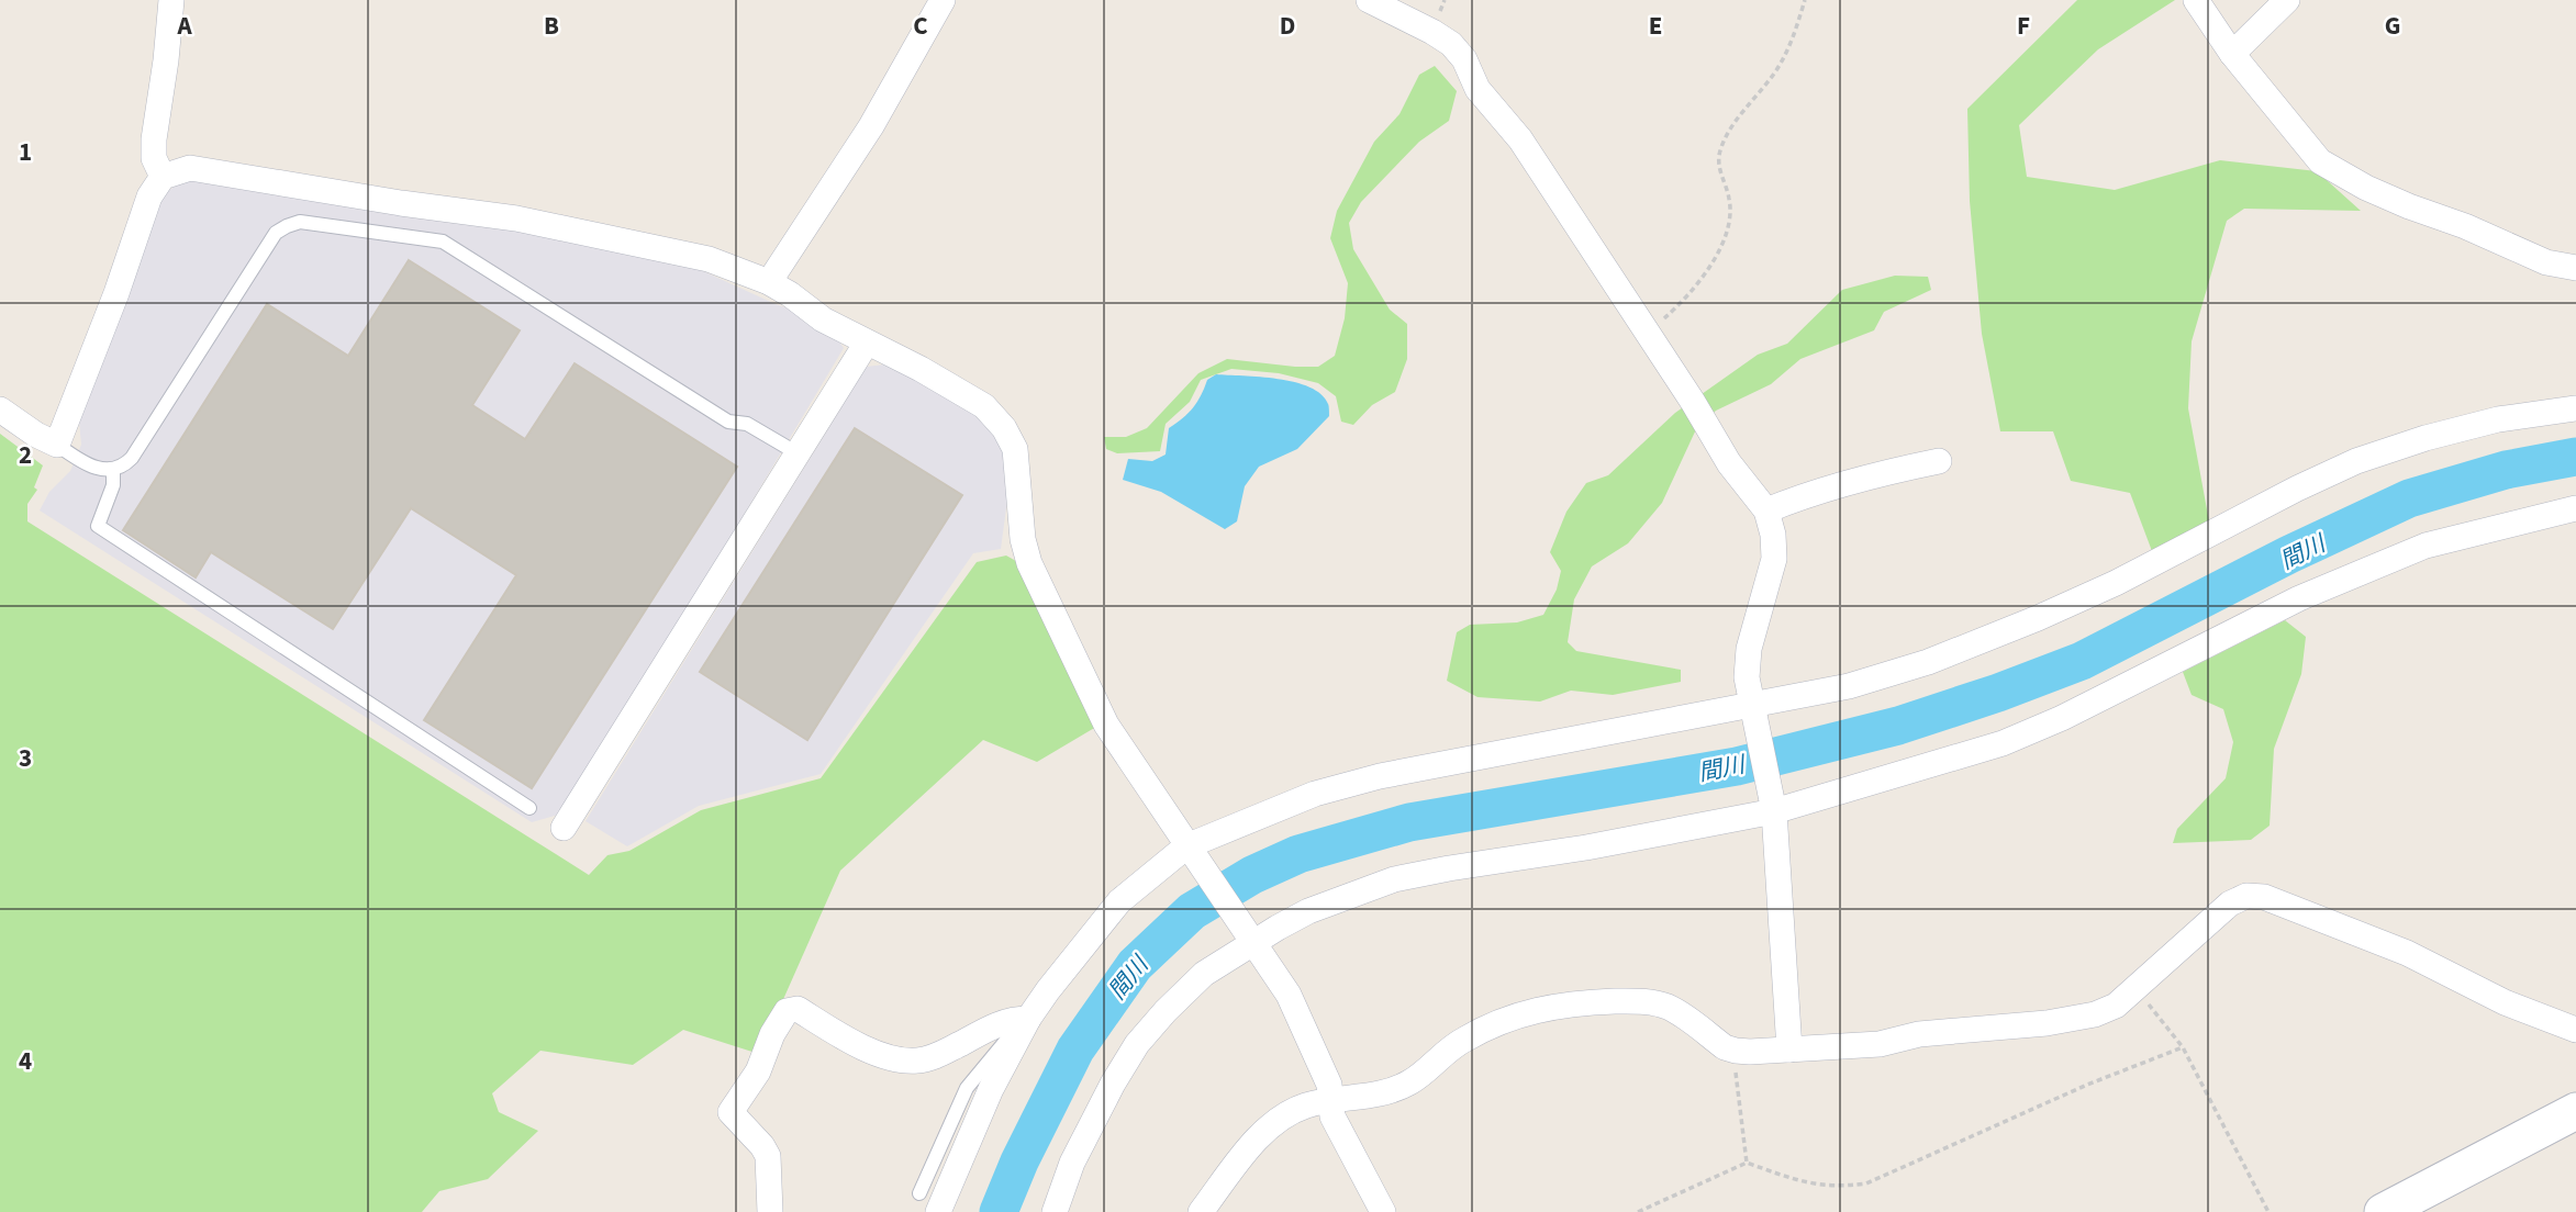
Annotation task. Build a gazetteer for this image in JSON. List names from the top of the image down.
{
  "water": ["間川"],
  "grid": {
    "columns": [
      "A",
      "B",
      "C",
      "D",
      "E",
      "F",
      "G"
    ],
    "rows": [
      "1",
      "2",
      "3",
      "4"
    ]
  }
}
